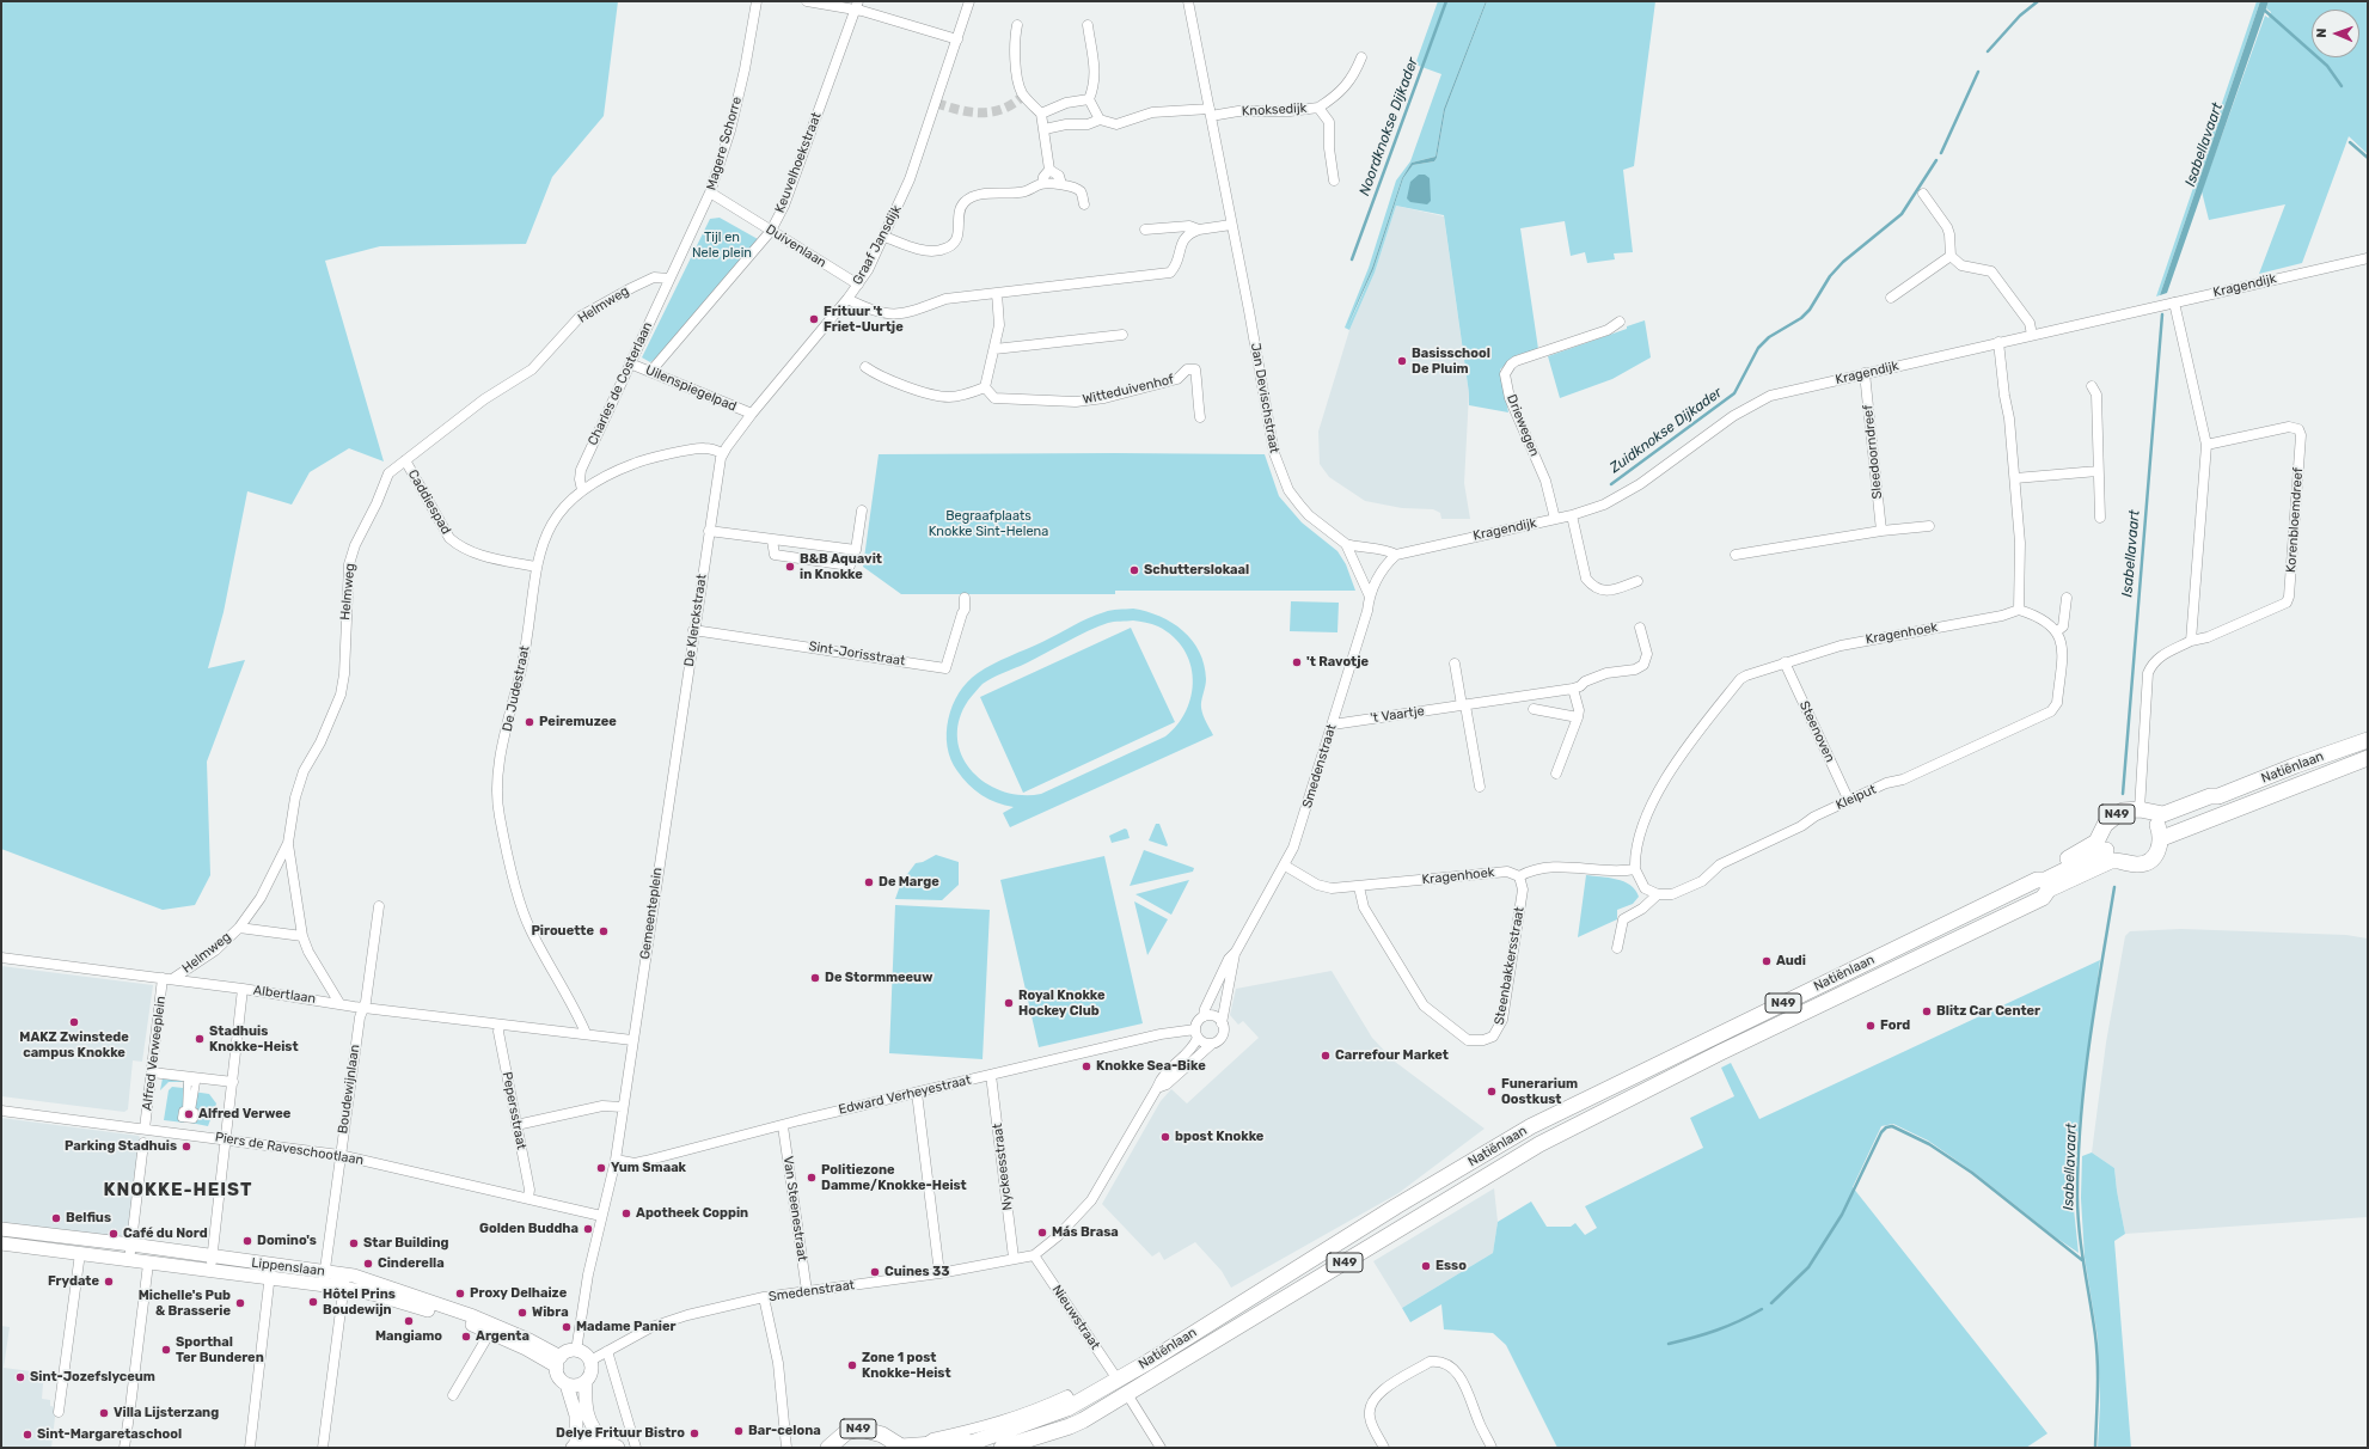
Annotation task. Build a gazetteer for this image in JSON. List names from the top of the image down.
{
  "streets": {
    "main road": ["Natiënlaan", "N49", "Lippenslaan"],
    "street": [
      "Knoksedijk",
      "Magere Schorre",
      "Keuvelhoekstraat",
      "Graaf Jansdijk",
      "Duivenlaan",
      "Kragendijk",
      "Helmweg",
      "Charles de Costerlaan",
      "Uilenspiegelpad",
      "Witteduivenhof",
      "Jan Devischstraat",
      "Driewegen",
      "Sleedoorndreef",
      "Caddiespad",
      "Korenbloemdreef",
      "De Klerckstraat",
      "Kragenhoek",
      "Sint-Jorisstraat",
      "De Judestraat",
      "'t Vaartje",
      "Steenoven",
      "Smedenstraat",
      "Kleiput",
      "Gemeenteplein",
      "Steenbakkersstraat",
      "Albertlaan",
      "Alfred Verweeplein",
      "Boudewijnlaan",
      "Edward Verheyestraat",
      "Pepersstraat",
      "Piers de Raveschootlaan",
      "Nyckeesstraat",
      "Van Steenestraat",
      "Nieuwstraat"
    ]
  },
  "crossings": [
    ["Knoksedijk", "Jan Devischstraat"],
    ["Magere Schorre", "Duivenlaan"],
    ["Magere Schorre", "Helmweg"],
    ["Magere Schorre", "Charles de Costerlaan"],
    ["Keuvelhoekstraat", "Duivenlaan"],
    ["Keuvelhoekstraat", "Uilenspiegelpad"],
    ["Graaf Jansdijk", "Duivenlaan"],
    ["Graaf Jansdijk", "Uilenspiegelpad"],
    ["Graaf Jansdijk", "De Klerckstraat"],
    ["Graaf Jansdijk", "De Judestraat"],
    ["Kragendijk", "Jan Devischstraat"],
    ["Kragendijk", "Driewegen"],
    ["Kragendijk", "Sleedoorndreef"],
    ["Kragendijk", "Smedenstraat"],
    ["Helmweg", "Charles de Costerlaan"],
    ["Helmweg", "Caddiespad"],
    ["Helmweg", "Albertlaan"],
    ["Helmweg", "Alfred Verweeplein"],
    ["Charles de Costerlaan", "Uilenspiegelpad"],
    ["Charles de Costerlaan", "De Judestraat"],
    ["Jan Devischstraat", "Smedenstraat"],
    ["Caddiespad", "De Judestraat"],
    ["Korenbloemdreef", "Natiënlaan"],
    ["De Klerckstraat", "Sint-Jorisstraat"],
    ["De Klerckstraat", "De Judestraat"],
    ["De Klerckstraat", "Gemeenteplein"],
    ["Kragenhoek", "Steenoven"],
    ["Kragenhoek", "Smedenstraat"],
    ["Kragenhoek", "Steenbakkersstraat"],
    ["De Judestraat", "Albertlaan"],
    ["'t Vaartje", "Smedenstraat"],
    ["Steenoven", "Kleiput"],
    ["Smedenstraat", "Gemeenteplein"],
    ["Smedenstraat", "Edward Verheyestraat"],
    ["Smedenstraat", "Nyckeesstraat"],
    ["Smedenstraat", "Van Steenestraat"],
    ["Smedenstraat", "Lippenslaan"],
    ["Smedenstraat", "Nieuwstraat"],
    ["Natiënlaan", "N49"],
    ["Natiënlaan", "Nieuwstraat"],
    ["Gemeenteplein", "Edward Verheyestraat"],
    ["Gemeenteplein", "Piers de Raveschootlaan"],
    ["Gemeenteplein", "Lippenslaan"],
    ["Albertlaan", "Alfred Verweeplein"],
    ["Albertlaan", "Boudewijnlaan"],
    ["Albertlaan", "Pepersstraat"],
    ["Alfred Verweeplein", "Piers de Raveschootlaan"],
    ["Boudewijnlaan", "Piers de Raveschootlaan"],
    ["Boudewijnlaan", "Lippenslaan"],
    ["Edward Verheyestraat", "Nyckeesstraat"],
    ["Edward Verheyestraat", "Van Steenestraat"],
    ["Pepersstraat", "Piers de Raveschootlaan"]
  ],
  "districts": ["KNOKKE-HEIST"],
  "water": ["Noordknokse Dijkader", "Isabellavaart", "Zuidknokse Dijkader"],
  "parks": ["Tijl en Nele plein", "Begraafplaats Knokke Sint-Helena"],
  "places": [
    "Frituur 't Friet-Uurtje",
    "Basisschool De Pluim",
    "B&B Aquavit in Knokke",
    "Schutterslokaal",
    "'t Ravotje",
    "Peiremuzee",
    "De Marge",
    "Pirouette",
    "Audi",
    "De Stormmeeuw",
    "Royal Knokke Hockey Club",
    "Blitz Car Center",
    "MAKZ Zwinstede campus Knokke",
    "Ford",
    "Stadhuis Knokke-Heist",
    "Carrefour Market",
    "Knokke Sea-Bike",
    "Funerarium Oostkust",
    "Alfred Verwee",
    "bpost Knokke",
    "Parking Stadhuis",
    "Yum Smaak",
    "Politiezone Damme/Knokke-Heist",
    "Apotheek Coppin",
    "Belfius",
    "Golden Buddha",
    "Más Brasa",
    "Café du Nord",
    "Domino's",
    "Star Building",
    "Cinderella",
    "Esso",
    "Cuines 33",
    "Frydate",
    "Proxy Delhaize",
    "Hôtel Prins Boudewijn",
    "Michelle's Pub & Brasserie",
    "Wibra",
    "Mangiamo",
    "Madame Panier",
    "Argenta",
    "Sporthal Ter Bunderen",
    "Zone 1 post Knokke-Heist",
    "Sint-Jozefslyceum",
    "Villa Lijsterzang",
    "Bar-celona",
    "Delye Frituur Bistro",
    "Sint-Margaretaschool"
  ],
  "north": "left"
}
